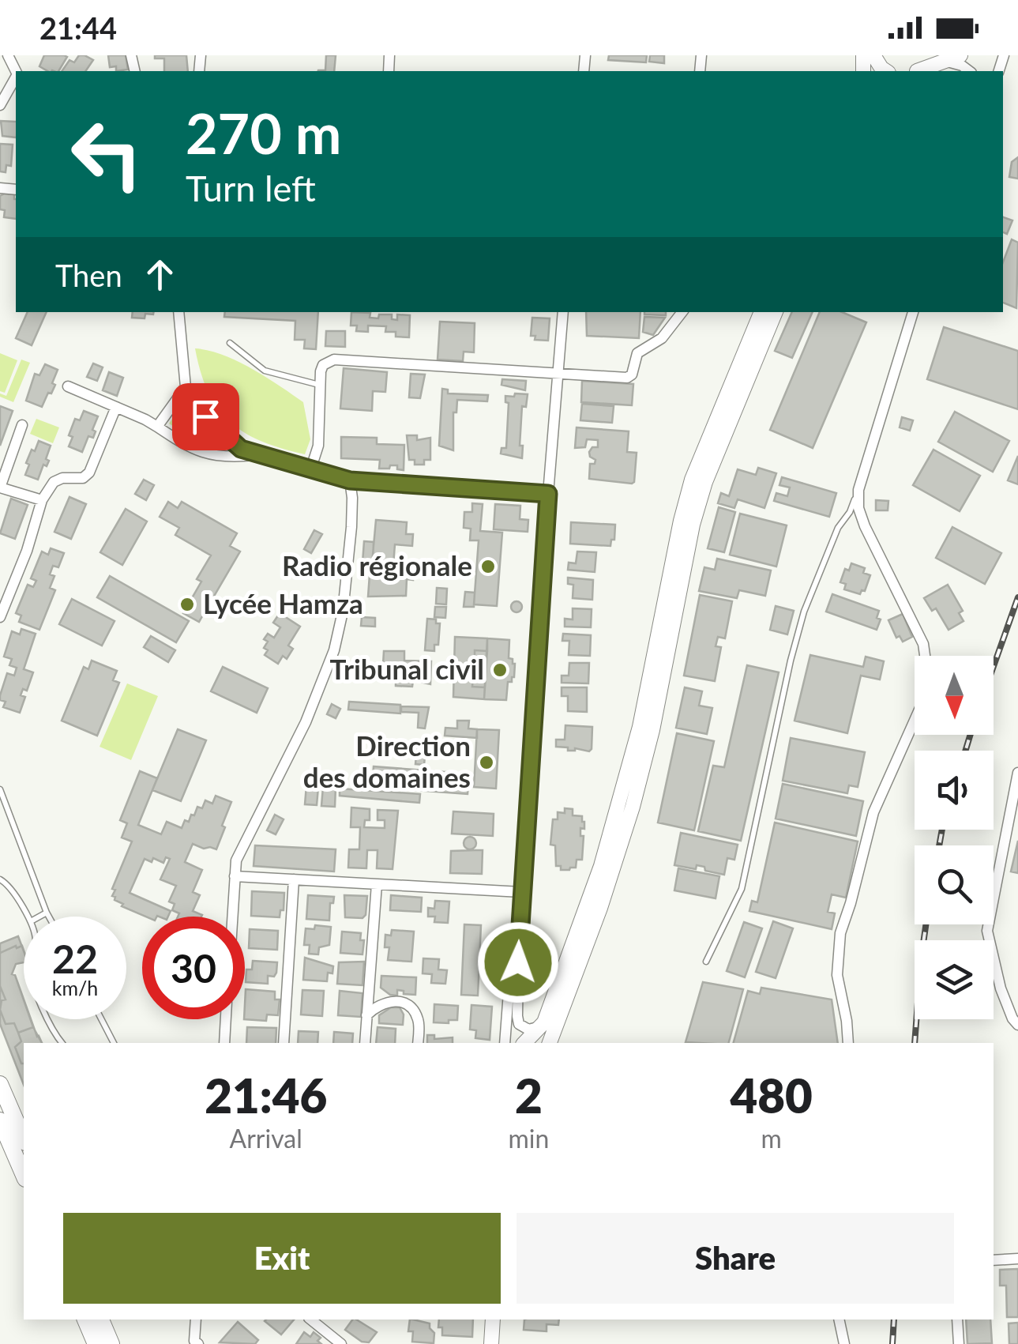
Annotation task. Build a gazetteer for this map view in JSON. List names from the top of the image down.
{
  "places": [
    "Radio régionale",
    "Lycée Hamza",
    "Tribunal civil",
    "Direction des domaines"
  ],
  "north": "bottom",
  "page": {
    "status": "21:44",
    "turn": ["270 m", "Turn left"],
    "then": "Then",
    "speed": "22 km/h",
    "limit": "30",
    "eta": [
      "21:46",
      "Arrival",
      "2",
      "min",
      "480",
      "m"
    ],
    "buttons": ["Exit", "Share"]
  }
}
